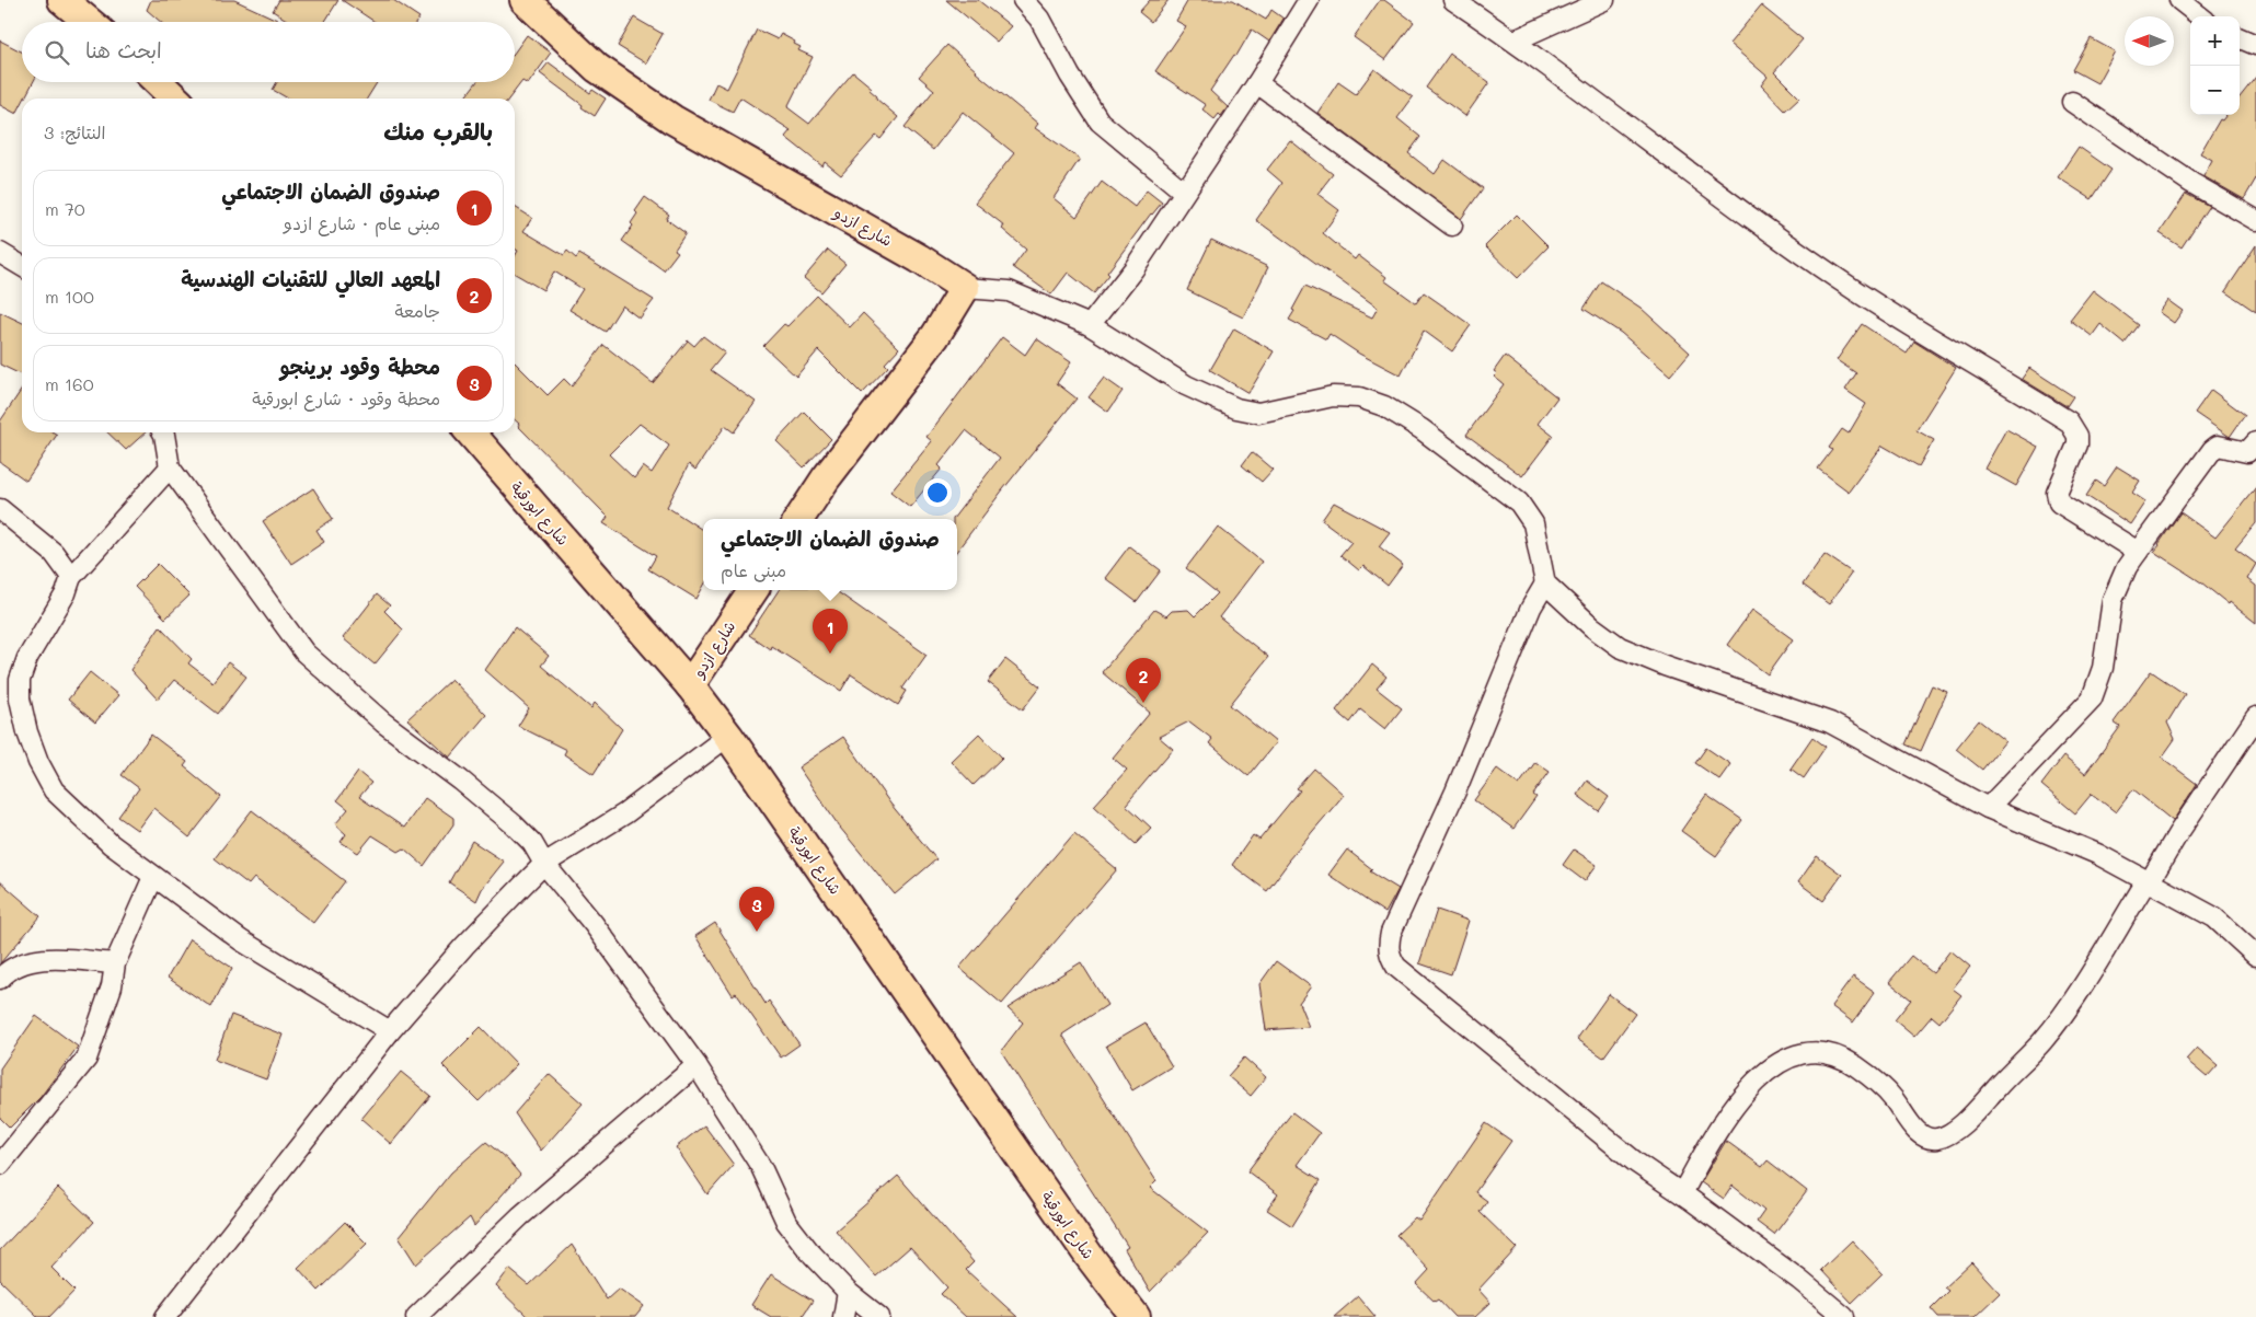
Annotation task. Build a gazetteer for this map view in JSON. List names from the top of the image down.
{
  "streets": {
    "main road": ["شارع ازدو", "شارع ابورقية"]
  },
  "crossings": [
    ["شارع ازدو", "شارع ابورقية"]
  ],
  "north": "left",
  "page": {
    "map_buttons": ["+", "−"],
    "search": "ابحث هنا",
    "heading": ["بالقرب منك", "النتائج: 3"],
    "list": [
      {
        "mark": "1",
        "name": "صندوق الضمان الاجتماعي",
        "note": "مبنى عام · شارع ازدو",
        "value": "70 m"
      },
      {
        "mark": "2",
        "name": "المعهد العالي للتقنيات الهندسية",
        "note": "جامعة",
        "value": "100 m"
      },
      {
        "mark": "3",
        "name": "محطة وقود برينجو",
        "note": "محطة وقود · شارع ابورقية",
        "value": "160 m"
      }
    ],
    "popup": ["صندوق الضمان الاجتماعي", "مبنى عام"],
    "pins": ["1", "2", "3"]
  }
}
